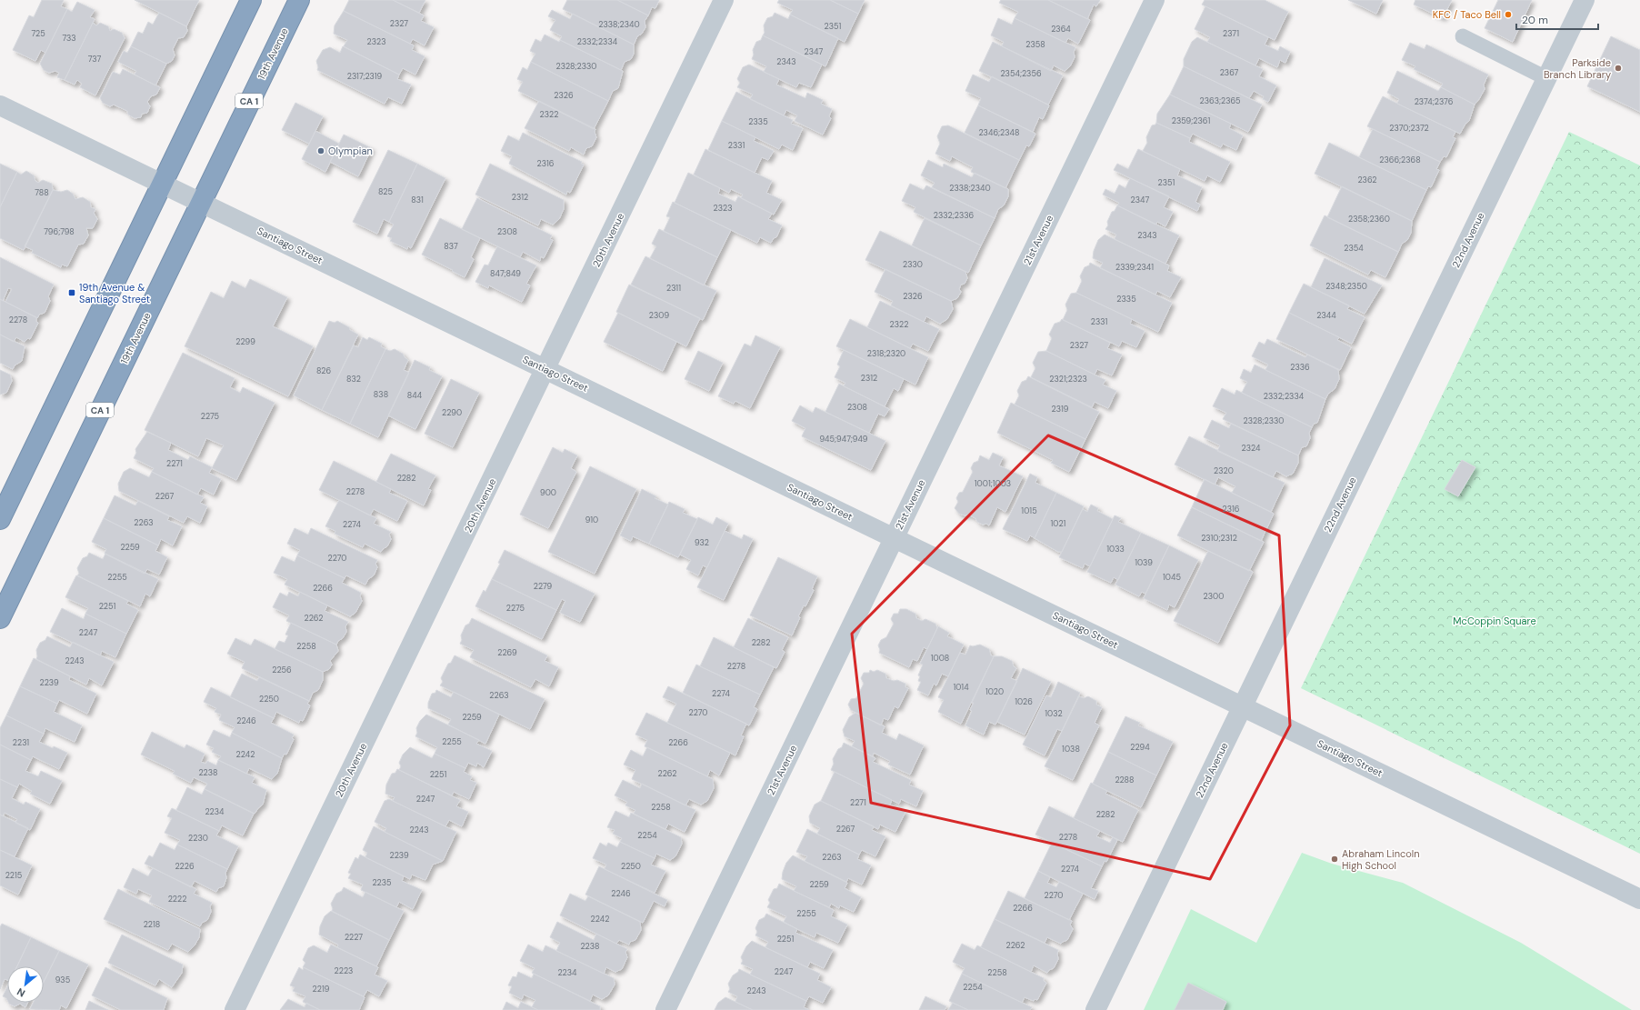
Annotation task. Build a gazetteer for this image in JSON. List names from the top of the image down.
{
  "streets": {
    "highway": ["19th Avenue", "CA 1"],
    "street": [
      "20th Avenue",
      "21st Avenue",
      "22nd Avenue",
      "Santiago Street"
    ]
  },
  "crossings": [
    ["19th Avenue", "Santiago Street"],
    ["20th Avenue", "Santiago Street"],
    ["21st Avenue", "Santiago Street"],
    ["22nd Avenue", "Santiago Street"]
  ],
  "parks": ["McCoppin Square"],
  "places": {
    "other": [
      "KFC / Taco Bell",
      "Parkside Branch Library",
      "Olympian",
      "Abraham Lincoln High School"
    ],
    "transit": ["19th Avenue & Santiago Street"]
  },
  "house_numbers": [
    "2327",
    "2338;2340",
    "2351",
    "2364",
    "725",
    "2371",
    "733",
    "2323",
    "2332;2334",
    "2358",
    "2347",
    "737",
    "2343",
    "2328;2330",
    "2367",
    "2354;2356",
    "2317;2319",
    "2326",
    "2363;2365",
    "2374;2376",
    "2322",
    "2359;2361",
    "2335",
    "2370;2372",
    "2346;2348",
    "2331",
    "2366;2368",
    "2316",
    "2362",
    "2351",
    "2338;2340",
    "825",
    "788",
    "2312",
    "831",
    "2347",
    "2323",
    "2332;2336",
    "2358;2360",
    "796;798",
    "2308",
    "2343",
    "837",
    "2354",
    "2330",
    "2339;2341",
    "847;849",
    "2348;2350",
    "2311",
    "2326",
    "2335",
    "2309",
    "2344",
    "2278",
    "2331",
    "2322",
    "2299",
    "2327",
    "2318;2320",
    "2336",
    "826",
    "2312",
    "832",
    "2321;2323",
    "838",
    "844",
    "2332;2334",
    "2308",
    "2319",
    "2290",
    "2275",
    "2328;2330",
    "945;947;949",
    "2324",
    "2271",
    "2320",
    "2282",
    "1001;1003",
    "2278",
    "900",
    "2267",
    "2316",
    "1015",
    "910",
    "2263",
    "1021",
    "2274",
    "2310;2312",
    "932",
    "2259",
    "1033",
    "2270",
    "1039",
    "2255",
    "1045",
    "2279",
    "2266",
    "2300",
    "2251",
    "2275",
    "2262",
    "2247",
    "2282",
    "2258",
    "2269",
    "1008",
    "2243",
    "2278",
    "2256",
    "2239",
    "1014",
    "1020",
    "2274",
    "2263",
    "2250",
    "1026",
    "2270",
    "1032",
    "2259",
    "2246",
    "2255",
    "2231",
    "2266",
    "2294",
    "1038",
    "2242",
    "2238",
    "2262",
    "2251",
    "2288",
    "2247",
    "2271",
    "2258",
    "2234",
    "2282",
    "2267",
    "2243",
    "2254",
    "2278",
    "2230",
    "2239",
    "2263",
    "2226",
    "2250",
    "2274",
    "2215",
    "2235",
    "2259",
    "2246",
    "2270",
    "2222",
    "2266",
    "2255",
    "2242",
    "2218",
    "2227",
    "2251",
    "2262",
    "2238",
    "2223",
    "2247",
    "2234",
    "2258",
    "935",
    "2254",
    "2219",
    "2243"
  ],
  "scale_bar": "20 m",
  "north": "bottom left"
}
